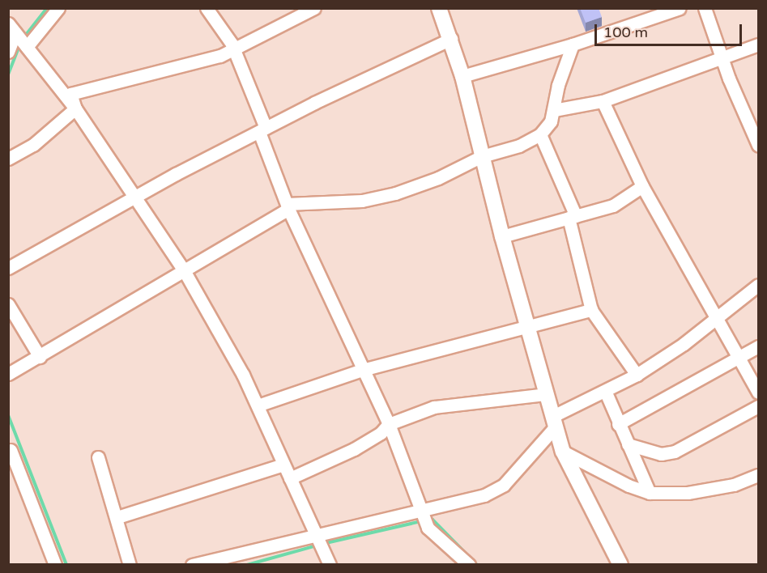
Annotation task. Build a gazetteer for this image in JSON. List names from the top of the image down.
{
  "scale_bar": "100 m"
}
